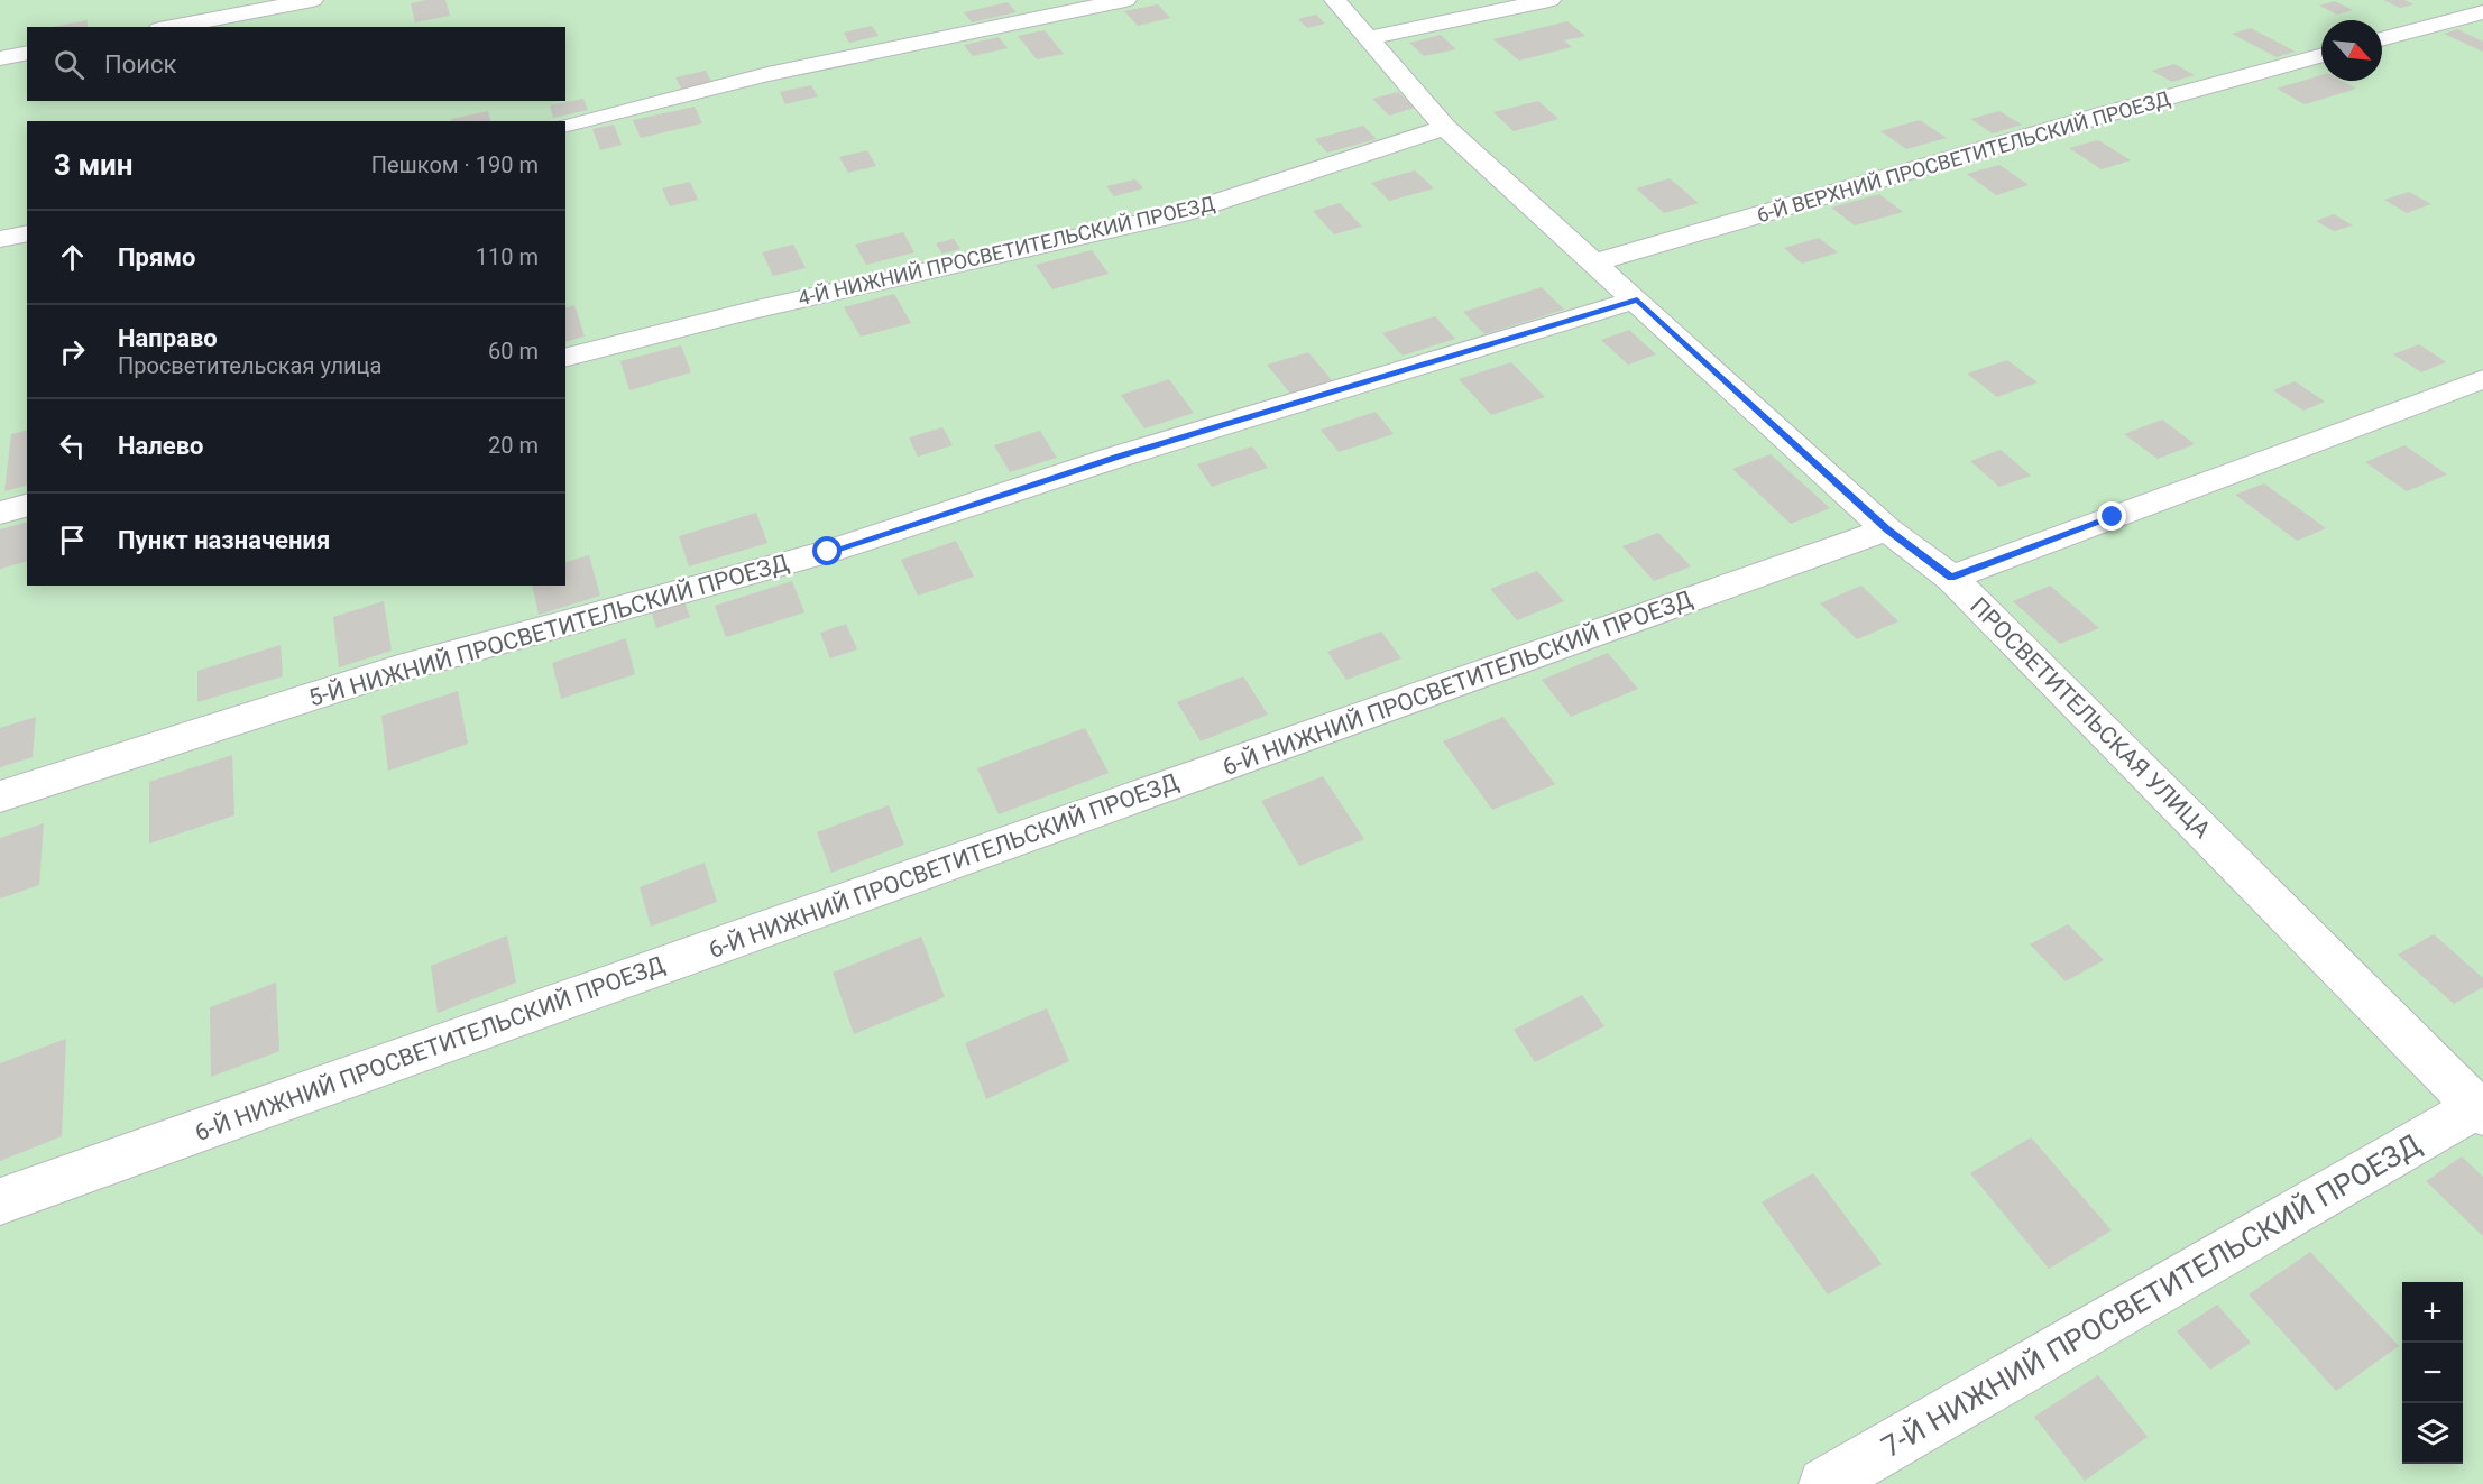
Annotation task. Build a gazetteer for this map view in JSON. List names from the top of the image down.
{
  "streets": {
    "lane": [
      "6-Й ВЕРХНИЙ ПРОСВЕТИТЕЛЬСКИЙ ПРОЕЗД",
      "4-Й НИЖНИЙ ПРОСВЕТИТЕЛЬСКИЙ ПРОЕЗД",
      "5-Й НИЖНИЙ ПРОСВЕТИТЕЛЬСКИЙ ПРОЕЗД",
      "6-Й НИЖНИЙ ПРОСВЕТИТЕЛЬСКИЙ ПРОЕЗД",
      "ПРОСВЕТИТЕЛЬСКАЯ УЛИЦА",
      "7-Й НИЖНИЙ ПРОСВЕТИТЕЛЬСКИЙ ПРОЕЗД"
    ]
  },
  "crossings": [
    ["6-Й ВЕРХНИЙ ПРОСВЕТИТЕЛЬСКИЙ ПРОЕЗД", "ПРОСВЕТИТЕЛЬСКАЯ УЛИЦА"],
    ["4-Й НИЖНИЙ ПРОСВЕТИТЕЛЬСКИЙ ПРОЕЗД", "ПРОСВЕТИТЕЛЬСКАЯ УЛИЦА"],
    ["5-Й НИЖНИЙ ПРОСВЕТИТЕЛЬСКИЙ ПРОЕЗД", "ПРОСВЕТИТЕЛЬСКАЯ УЛИЦА"],
    ["6-Й НИЖНИЙ ПРОСВЕТИТЕЛЬСКИЙ ПРОЕЗД", "ПРОСВЕТИТЕЛЬСКАЯ УЛИЦА"],
    ["ПРОСВЕТИТЕЛЬСКАЯ УЛИЦА", "7-Й НИЖНИЙ ПРОСВЕТИТЕЛЬСКИЙ ПРОЕЗД"]
  ],
  "north": "bottom right",
  "page": {
    "search": "Поиск",
    "heading": ["3 мин", "Пешком · 190 m"],
    "list": [
      ["Прямо", "110 m"],
      ["Направо", "Просветительская улица", "60 m"],
      ["Налево", "20 m"],
      "Пункт назначения"
    ],
    "map_buttons": ["+", "−"]
  }
}
